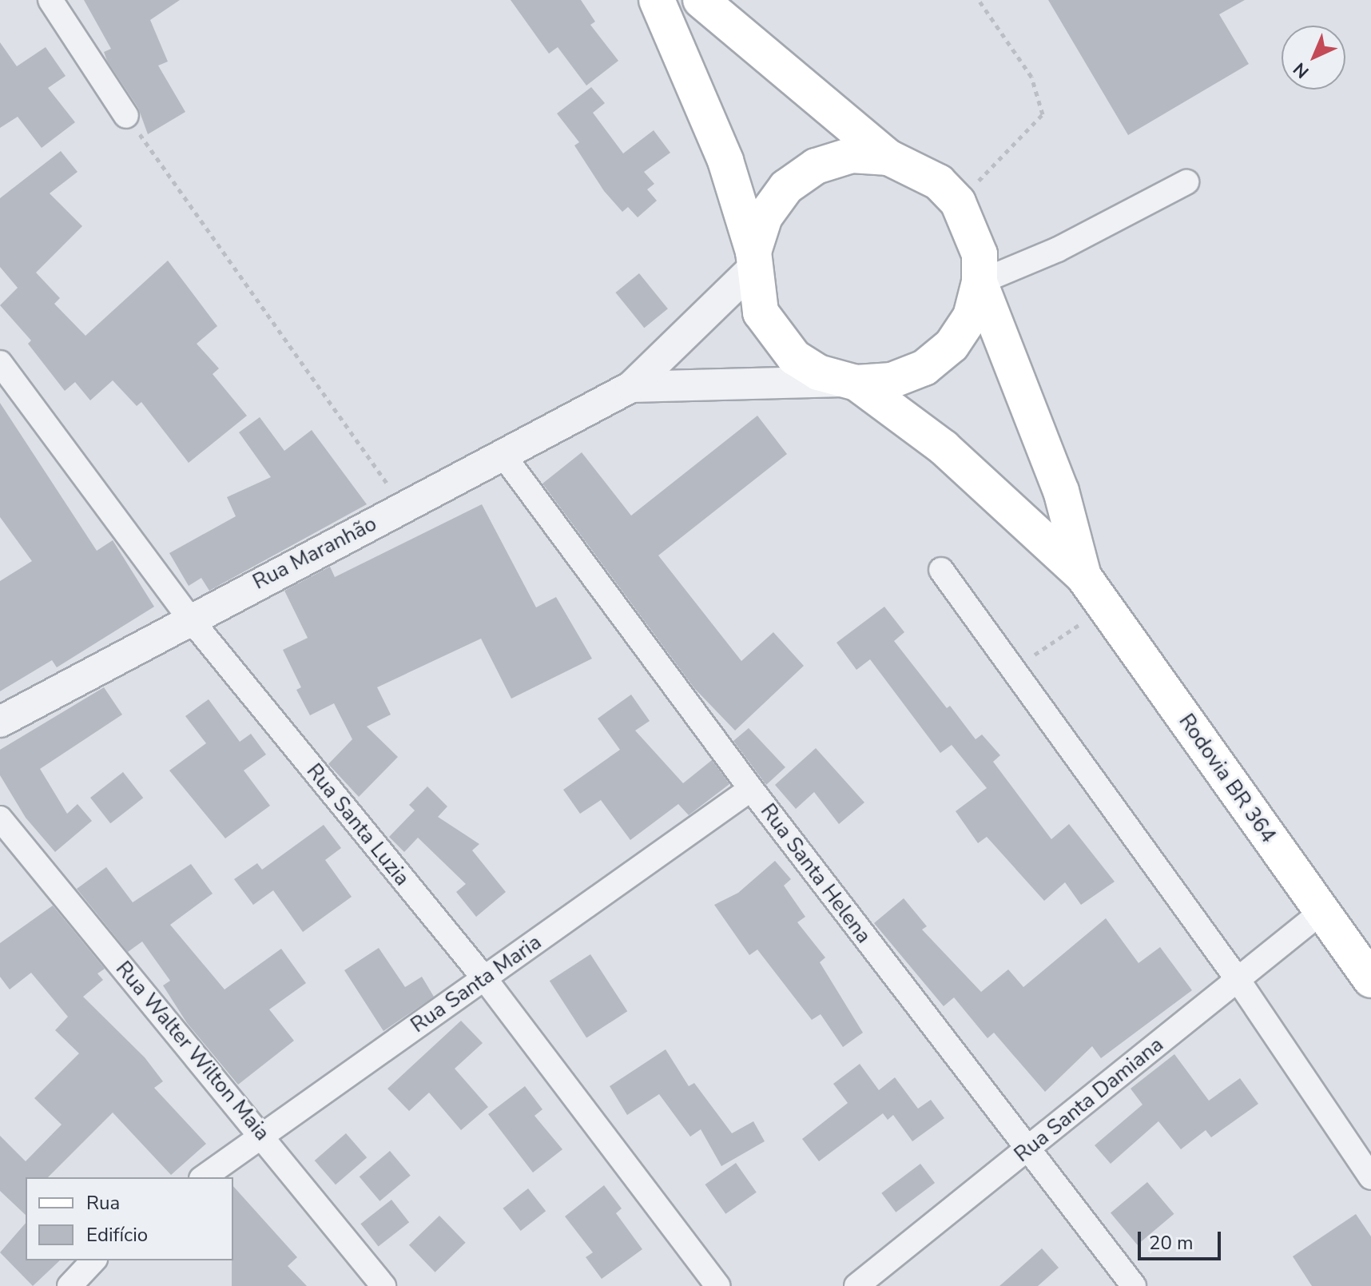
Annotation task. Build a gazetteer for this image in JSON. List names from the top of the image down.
{
  "streets": {
    "main road": ["Rodovia BR 364"],
    "street": [
      "Rua Maranhão",
      "Rua Santa Luzia",
      "Rua Santa Helena",
      "Rua Santa Maria",
      "Rua Walter Wilton Maia",
      "Rua Santa Damiana"
    ]
  },
  "crossings": [
    ["Rua Maranhão", "Rua Santa Luzia"],
    ["Rua Maranhão", "Rua Santa Helena"],
    ["Rodovia BR 364", "Rua Santa Damiana"],
    ["Rua Santa Luzia", "Rua Santa Maria"],
    ["Rua Santa Helena", "Rua Santa Maria"],
    ["Rua Santa Helena", "Rua Santa Damiana"],
    ["Rua Santa Maria", "Rua Walter Wilton Maia"]
  ],
  "legend": ["Rua", "Edifício"],
  "scale_bar": "20 m",
  "north": "bottom left"
}
